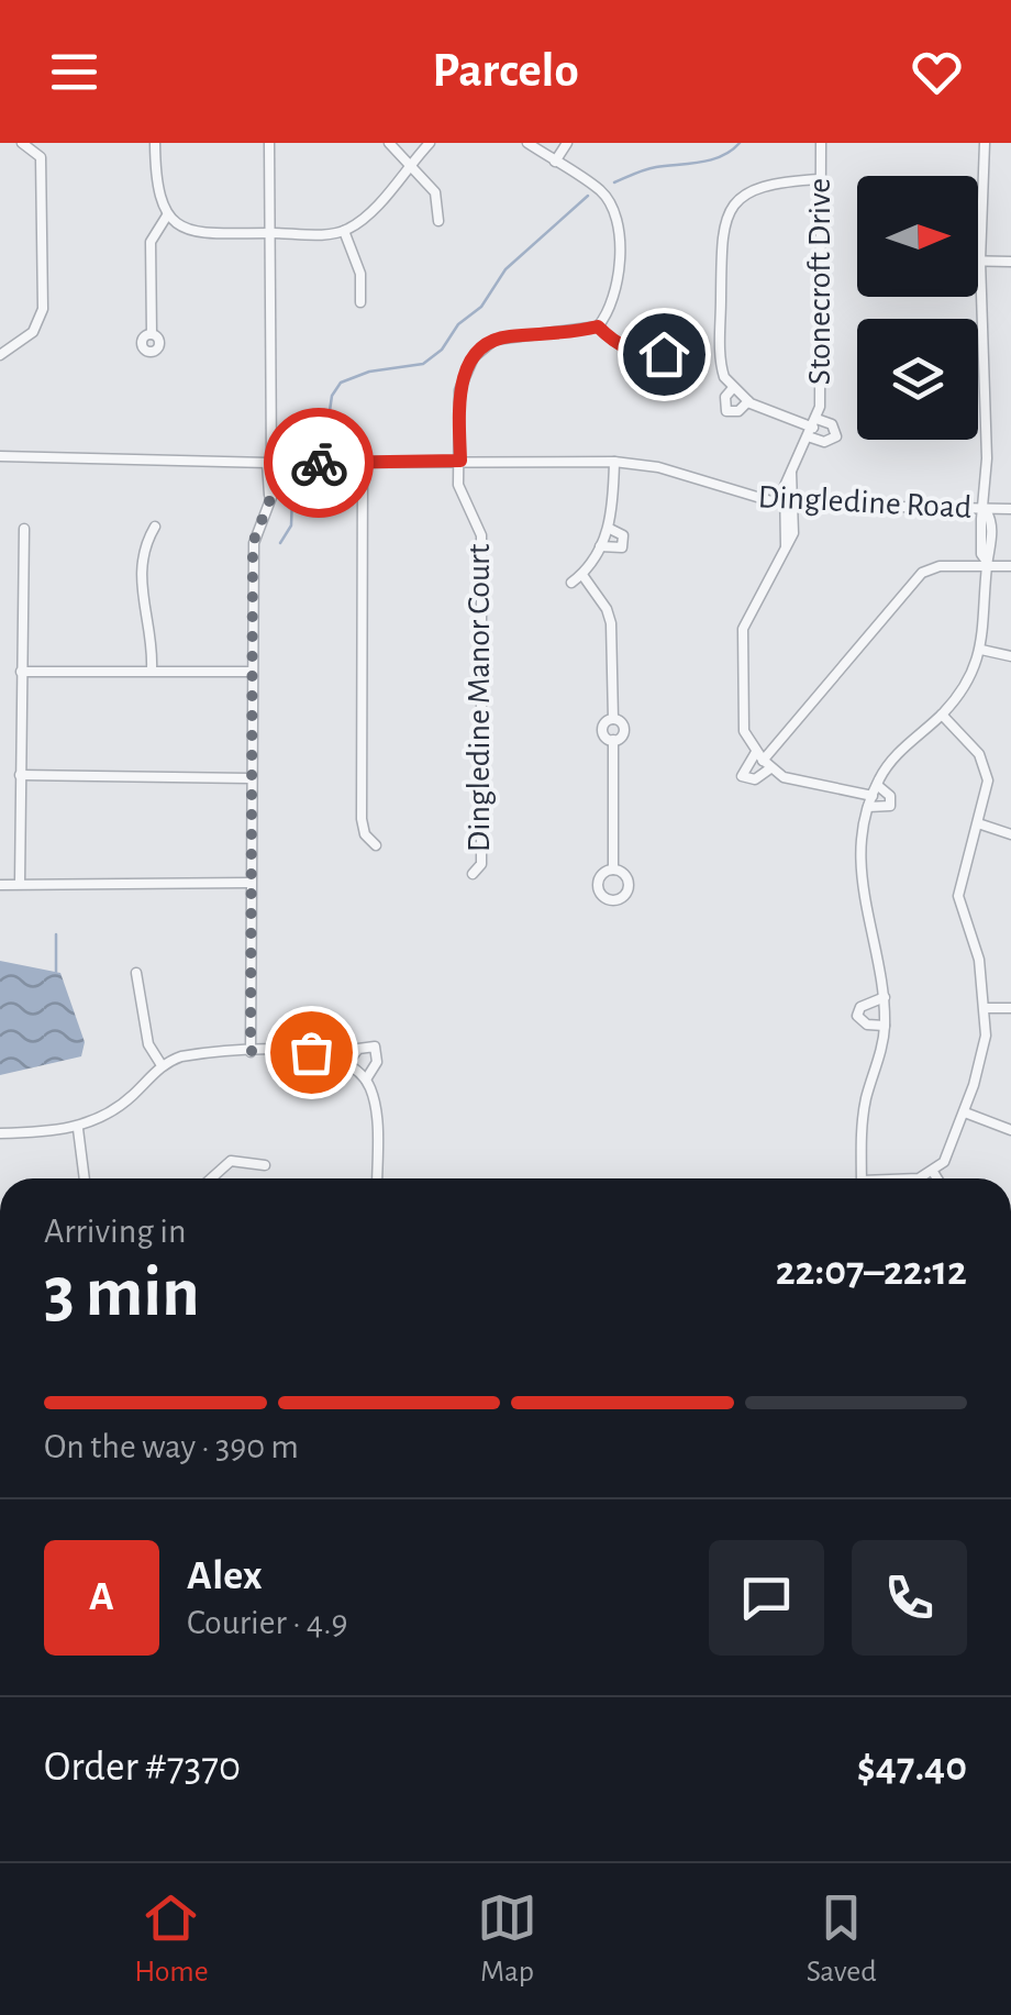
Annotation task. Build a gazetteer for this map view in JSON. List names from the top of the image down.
{
  "streets": {
    "street": ["Stonecroft Drive", "Dingledine Road", "Dingledine Manor Court"]
  },
  "crossings": [
    ["Stonecroft Drive", "Dingledine Road"],
    ["Dingledine Road", "Dingledine Manor Court"]
  ],
  "north": "right",
  "page": {
    "header": "Parcelo",
    "heading": ["3 min", "Arriving in", "22:07–22:12"],
    "panel": [
      "Alex",
      "Courier · 4.9",
      "Order #7370",
      "$47.40"
    ],
    "bar": "On the way · 390 m",
    "round": "A",
    "tabs": ["Home", "Map", "Saved"]
  }
}
